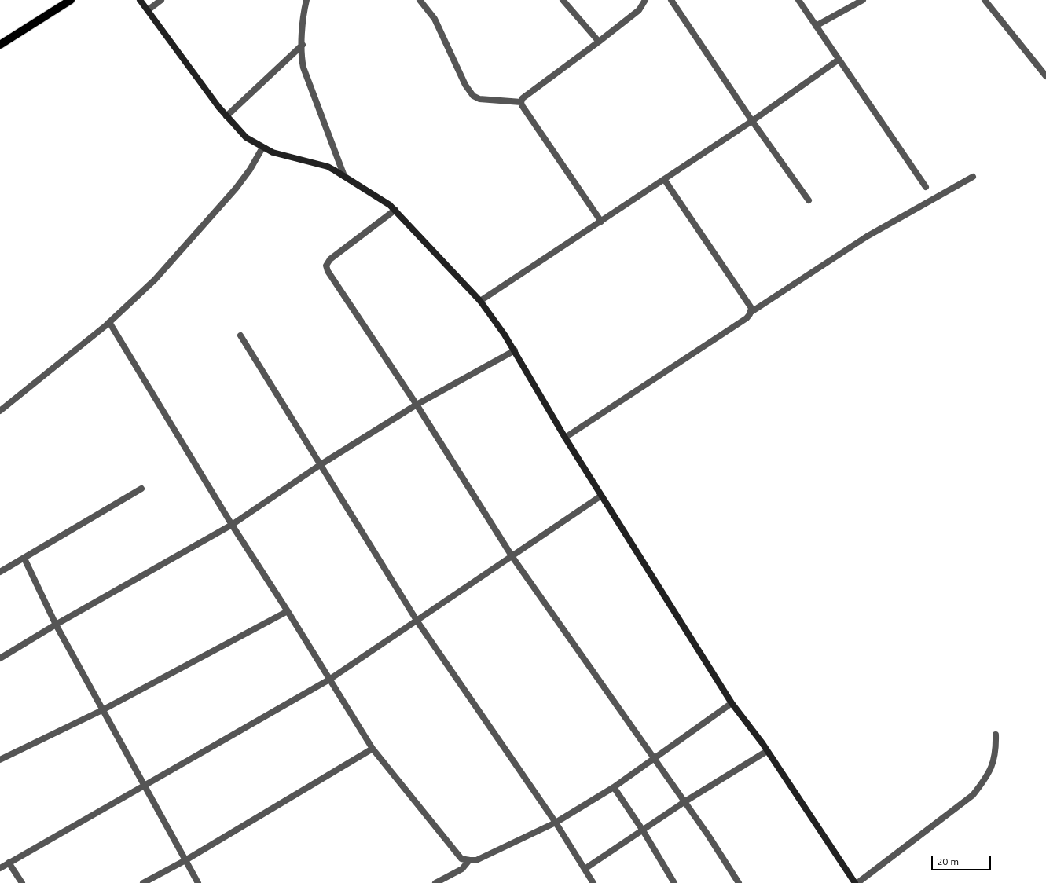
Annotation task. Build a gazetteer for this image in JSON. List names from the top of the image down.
{
  "scale_bar": "20 m"
}
